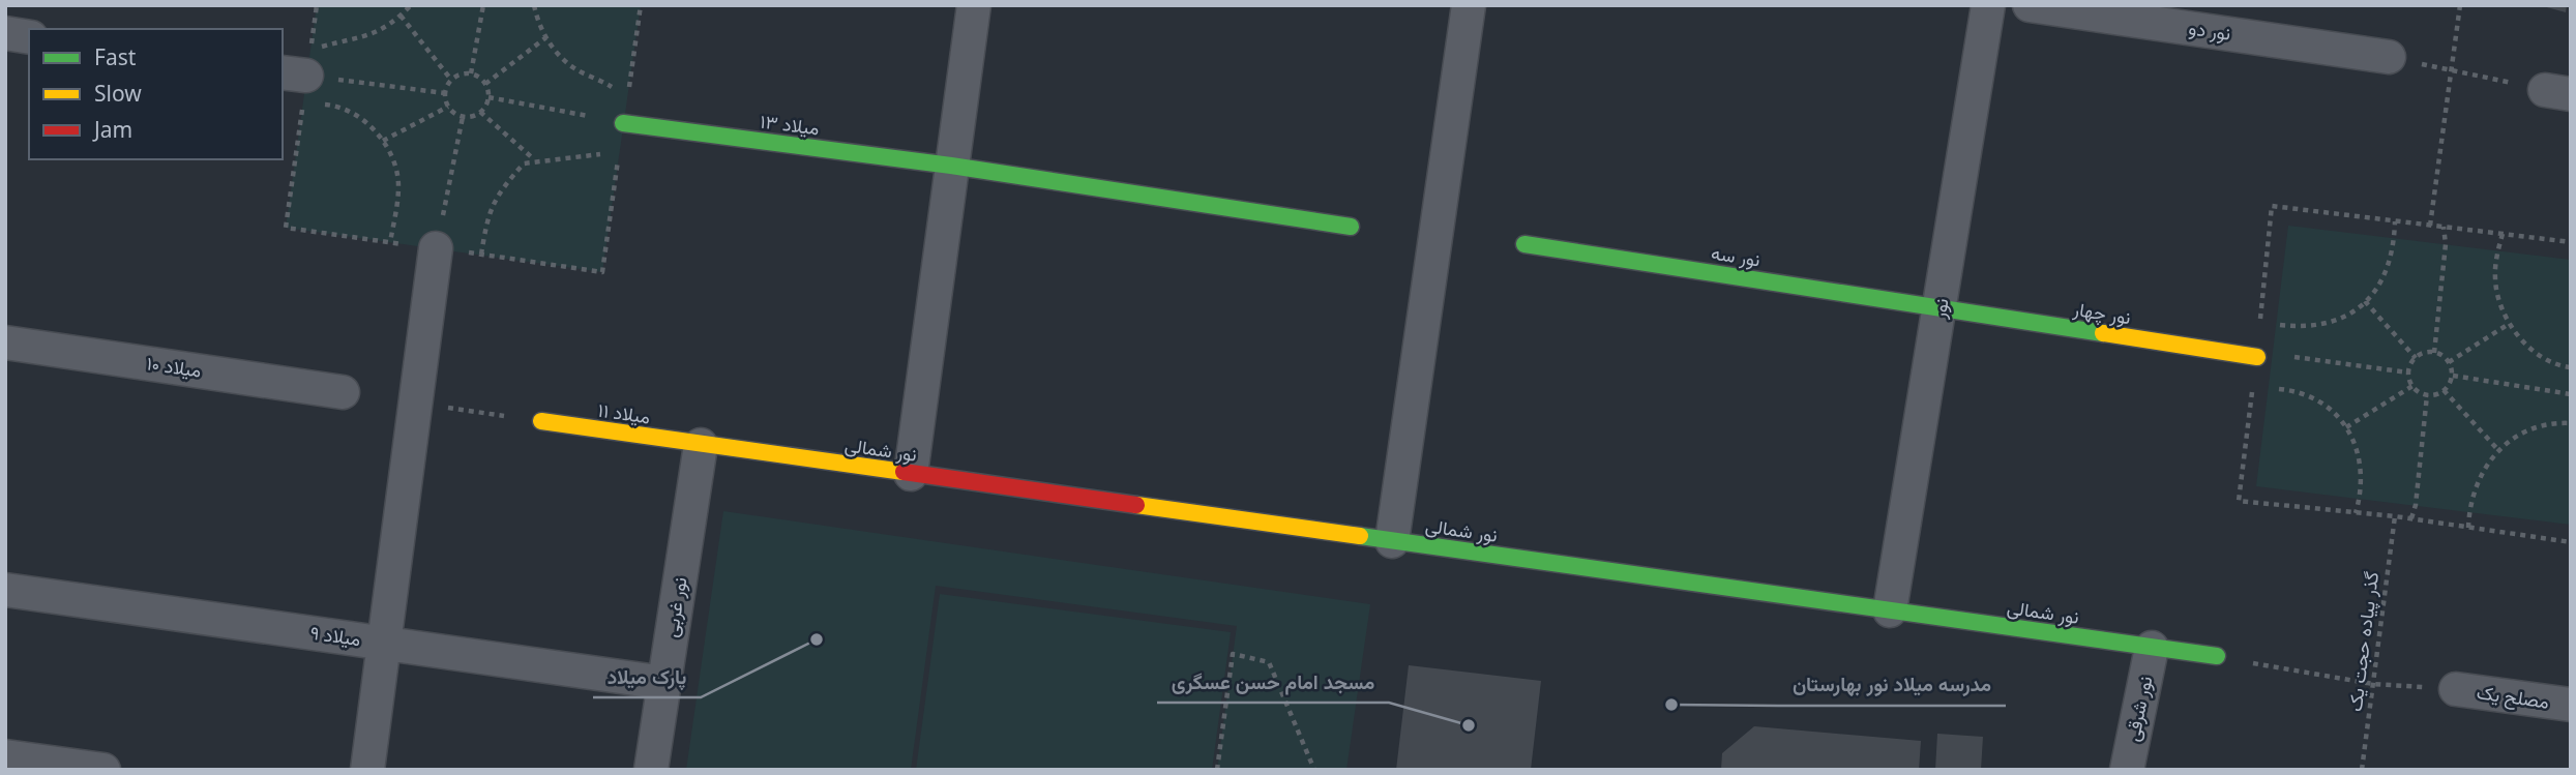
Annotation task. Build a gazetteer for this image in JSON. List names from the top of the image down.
{
  "streets": {
    "street": [
      "نور دو",
      "میلاد ۱۳",
      "نور سه",
      "نور",
      "نور چهار",
      "میلاد ۱۰",
      "میلاد ۱۱",
      "نور شمالی",
      "نور غربی",
      "میلاد ۹",
      "مصلح یک",
      "نور شرقی"
    ],
    "path": ["گذر پیاده حجت یک"]
  },
  "crossings": [
    ["نور سه", "نور"],
    ["نور سه", "نور چهار"],
    ["نور", "نور چهار"],
    ["نور", "نور شمالی"],
    ["میلاد ۱۱", "نور شمالی"],
    ["میلاد ۱۱", "نور غربی"],
    ["نور شمالی", "نور غربی"],
    ["نور شمالی", "نور شرقی"],
    ["نور غربی", "میلاد ۹"]
  ],
  "places": ["پارک میلاد", "مدرسه میلاد نور بهارستان", "مسجد امام حسن عسگری"],
  "legend": ["Fast", "Slow", "Jam"]
}
